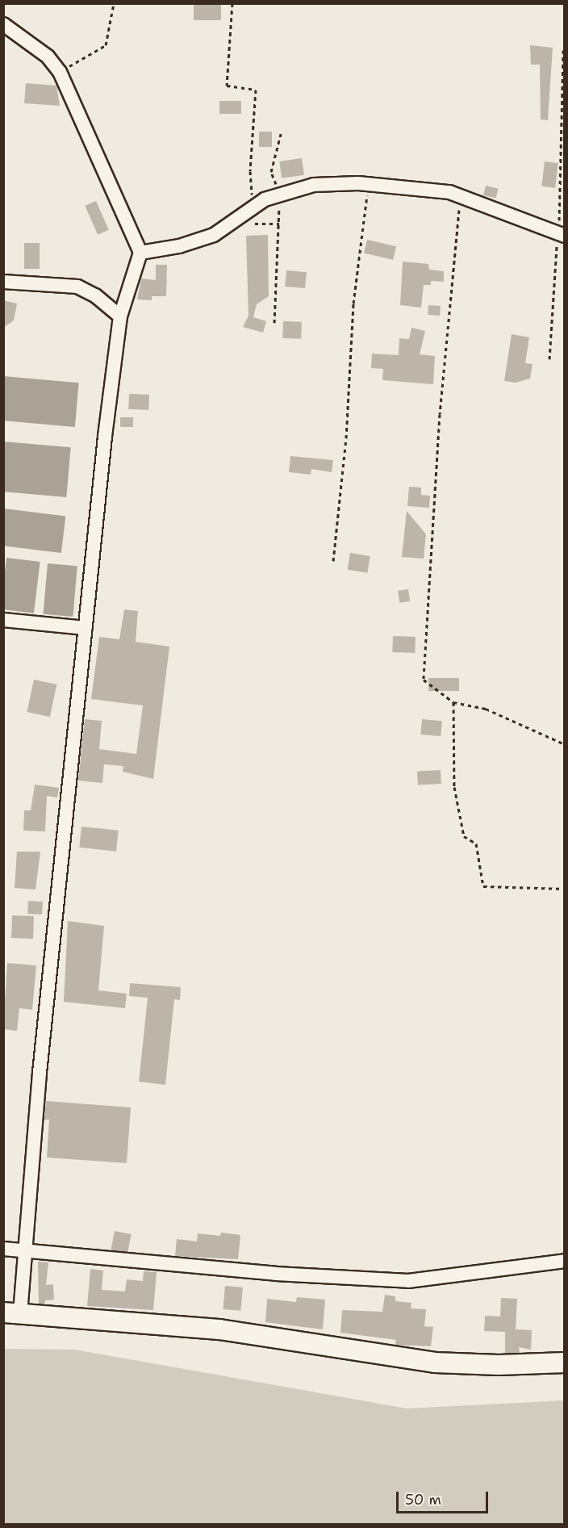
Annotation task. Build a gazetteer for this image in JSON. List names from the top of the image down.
{
  "scale_bar": "50 m"
}
